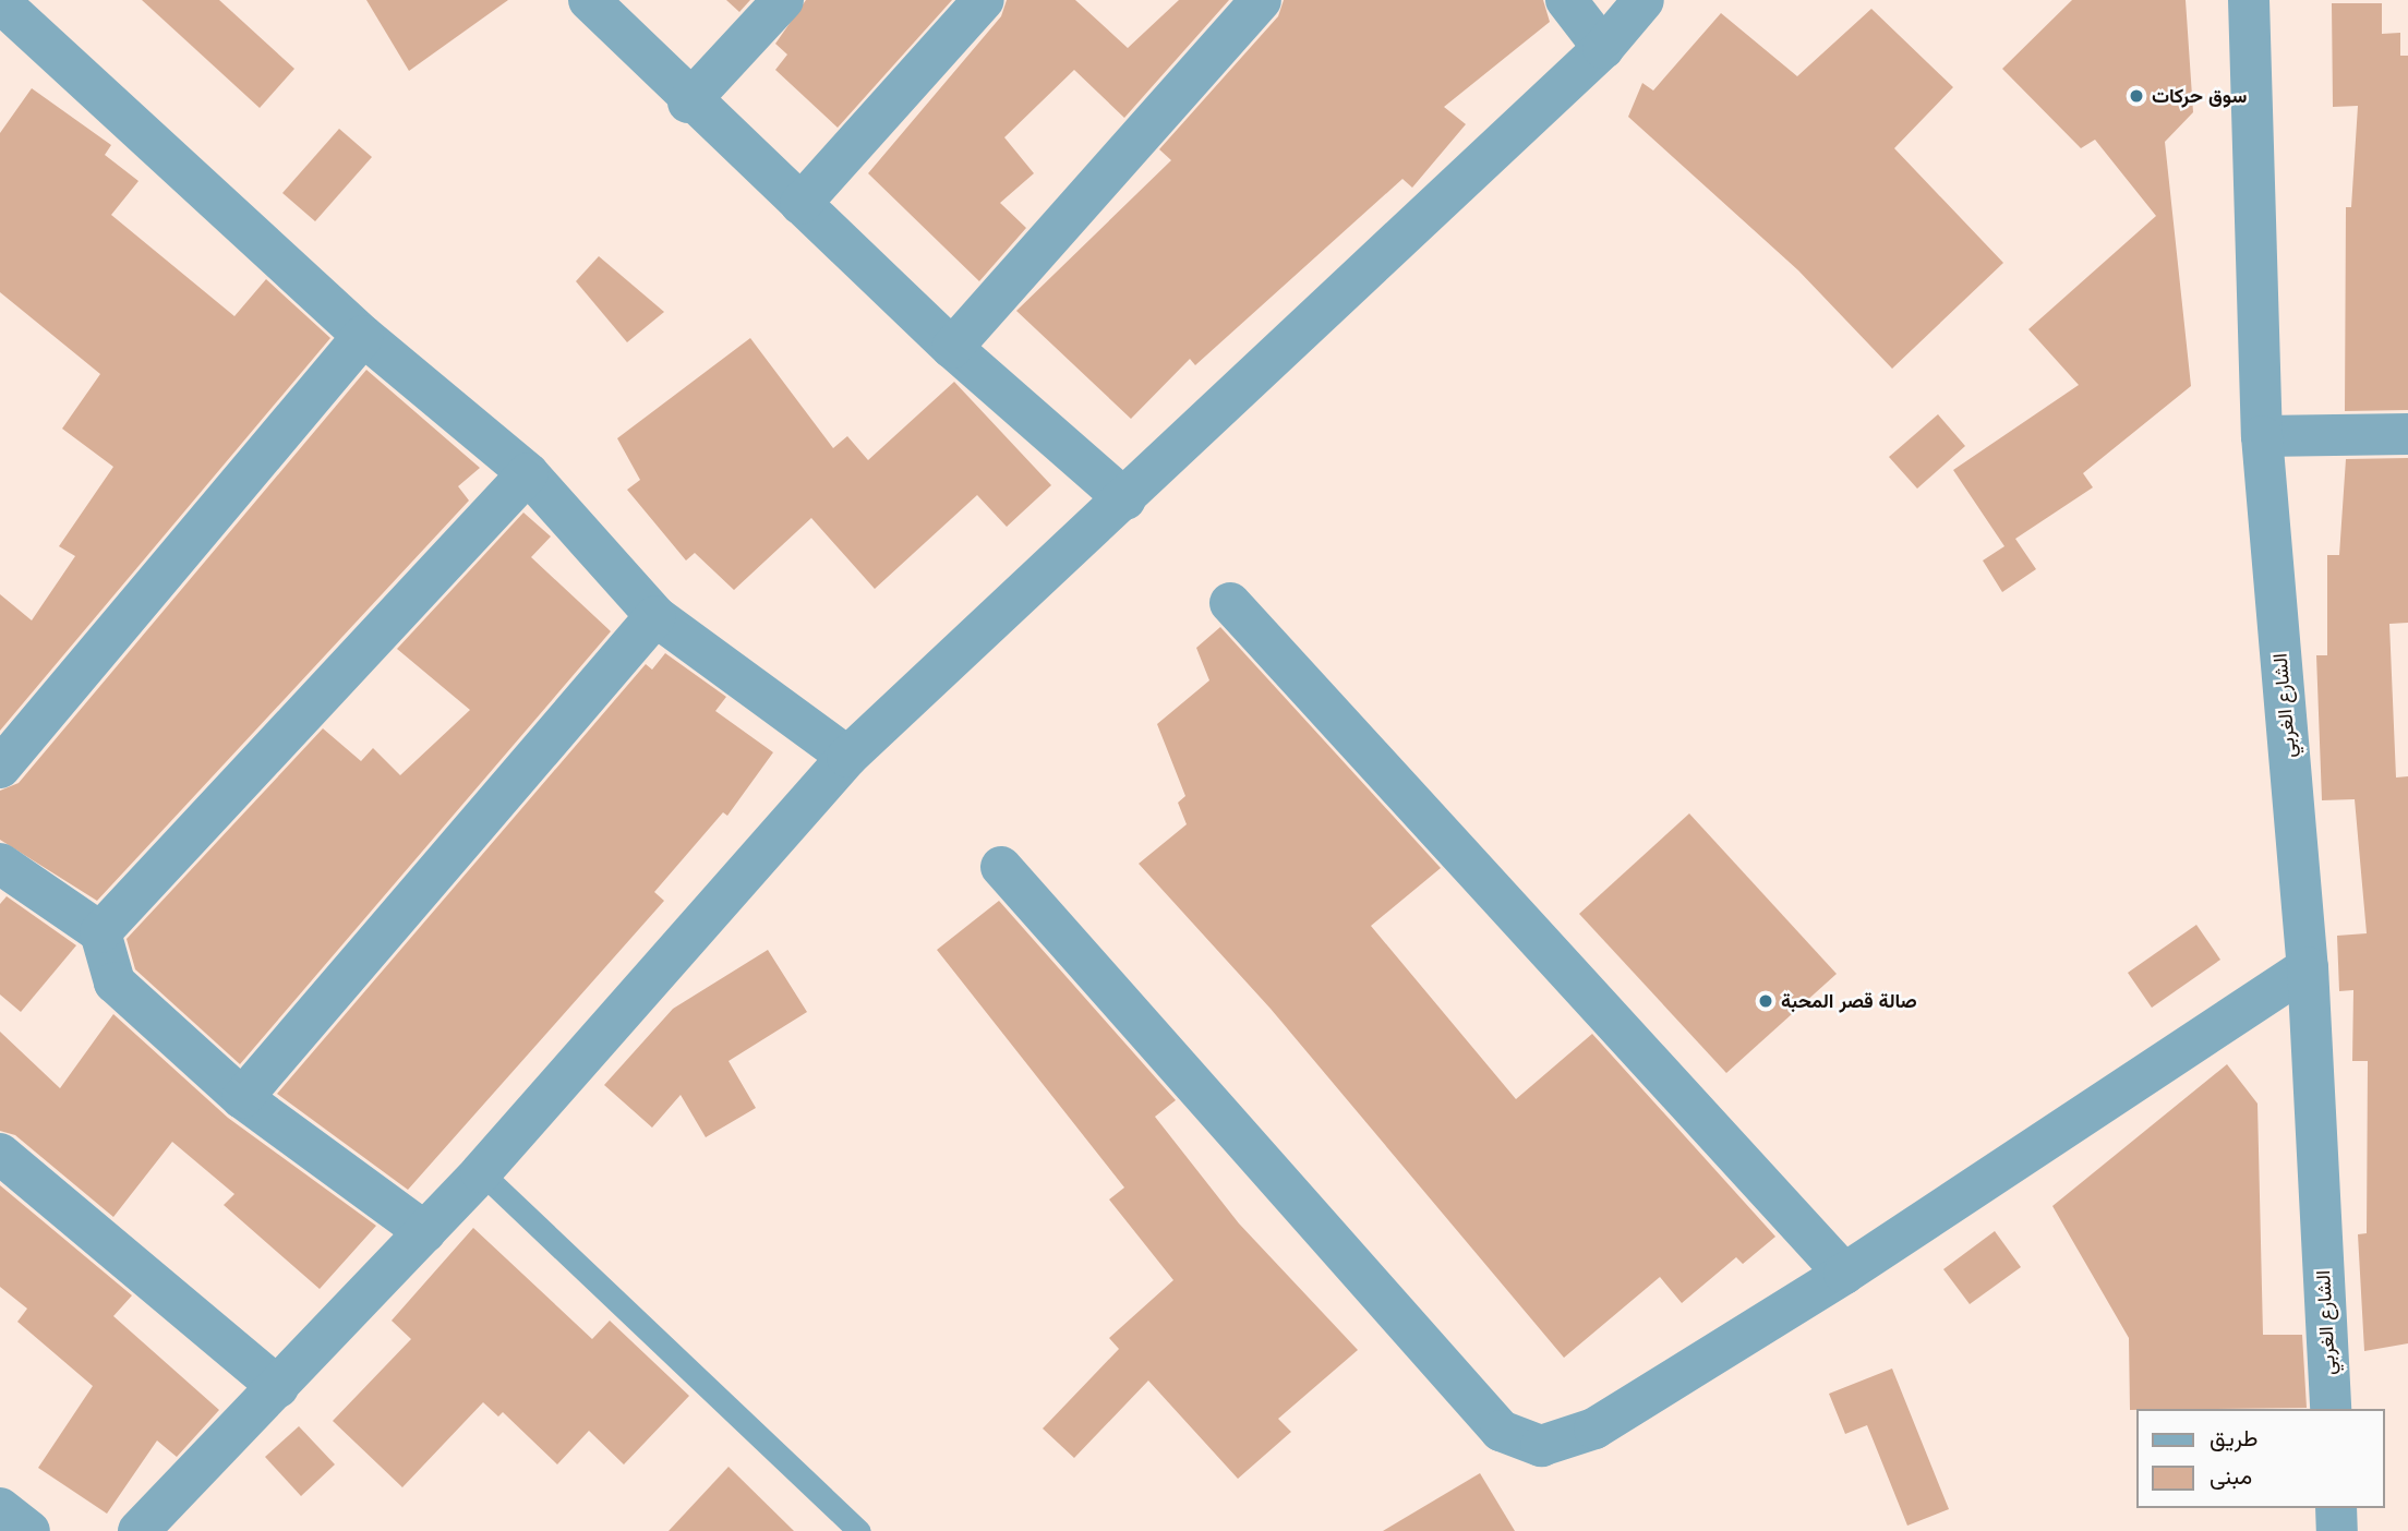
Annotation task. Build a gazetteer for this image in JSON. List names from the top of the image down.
{
  "streets": {
    "street": ["الشارع الغربي"]
  },
  "places": ["سوق حركات", "صالة قصر المحبة"],
  "legend": ["طريق", "مبنى"]
}
